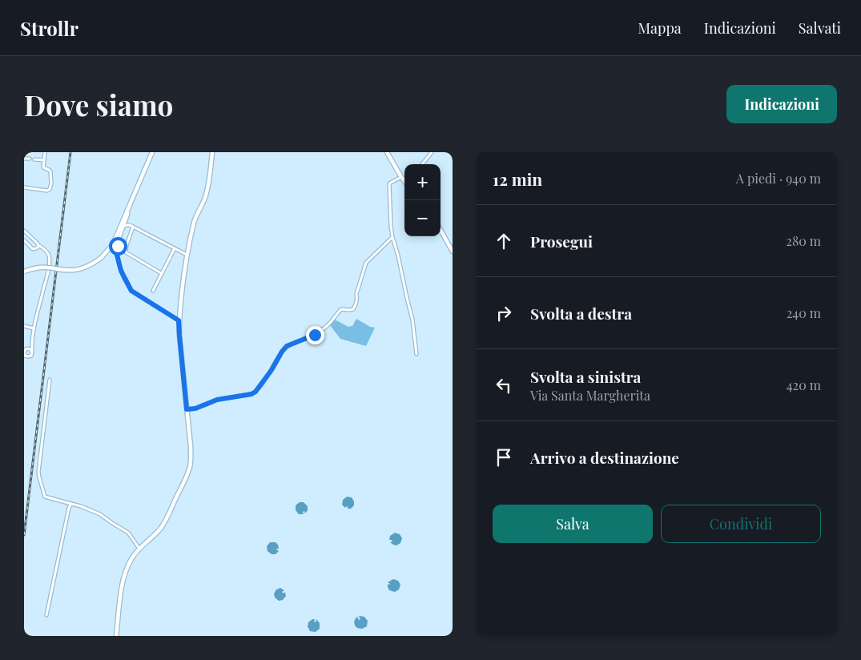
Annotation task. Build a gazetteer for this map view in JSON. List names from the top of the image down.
{
  "page": {
    "header": "Strollr",
    "nav": ["Mappa", "Indicazioni", "Salvati"],
    "buttons": [
      "Indicazioni",
      ["Salva", "Condividi"]
    ],
    "title": "Dove siamo",
    "heading": ["12 min", "A piedi · 940 m"],
    "map_buttons": ["+", "−"],
    "list": [
      ["Prosegui", "280 m"],
      ["Svolta a destra", "240 m"],
      ["Svolta a sinistra", "Via Santa Margherita", "420 m"],
      "Arrivo a destinazione"
    ]
  }
}
